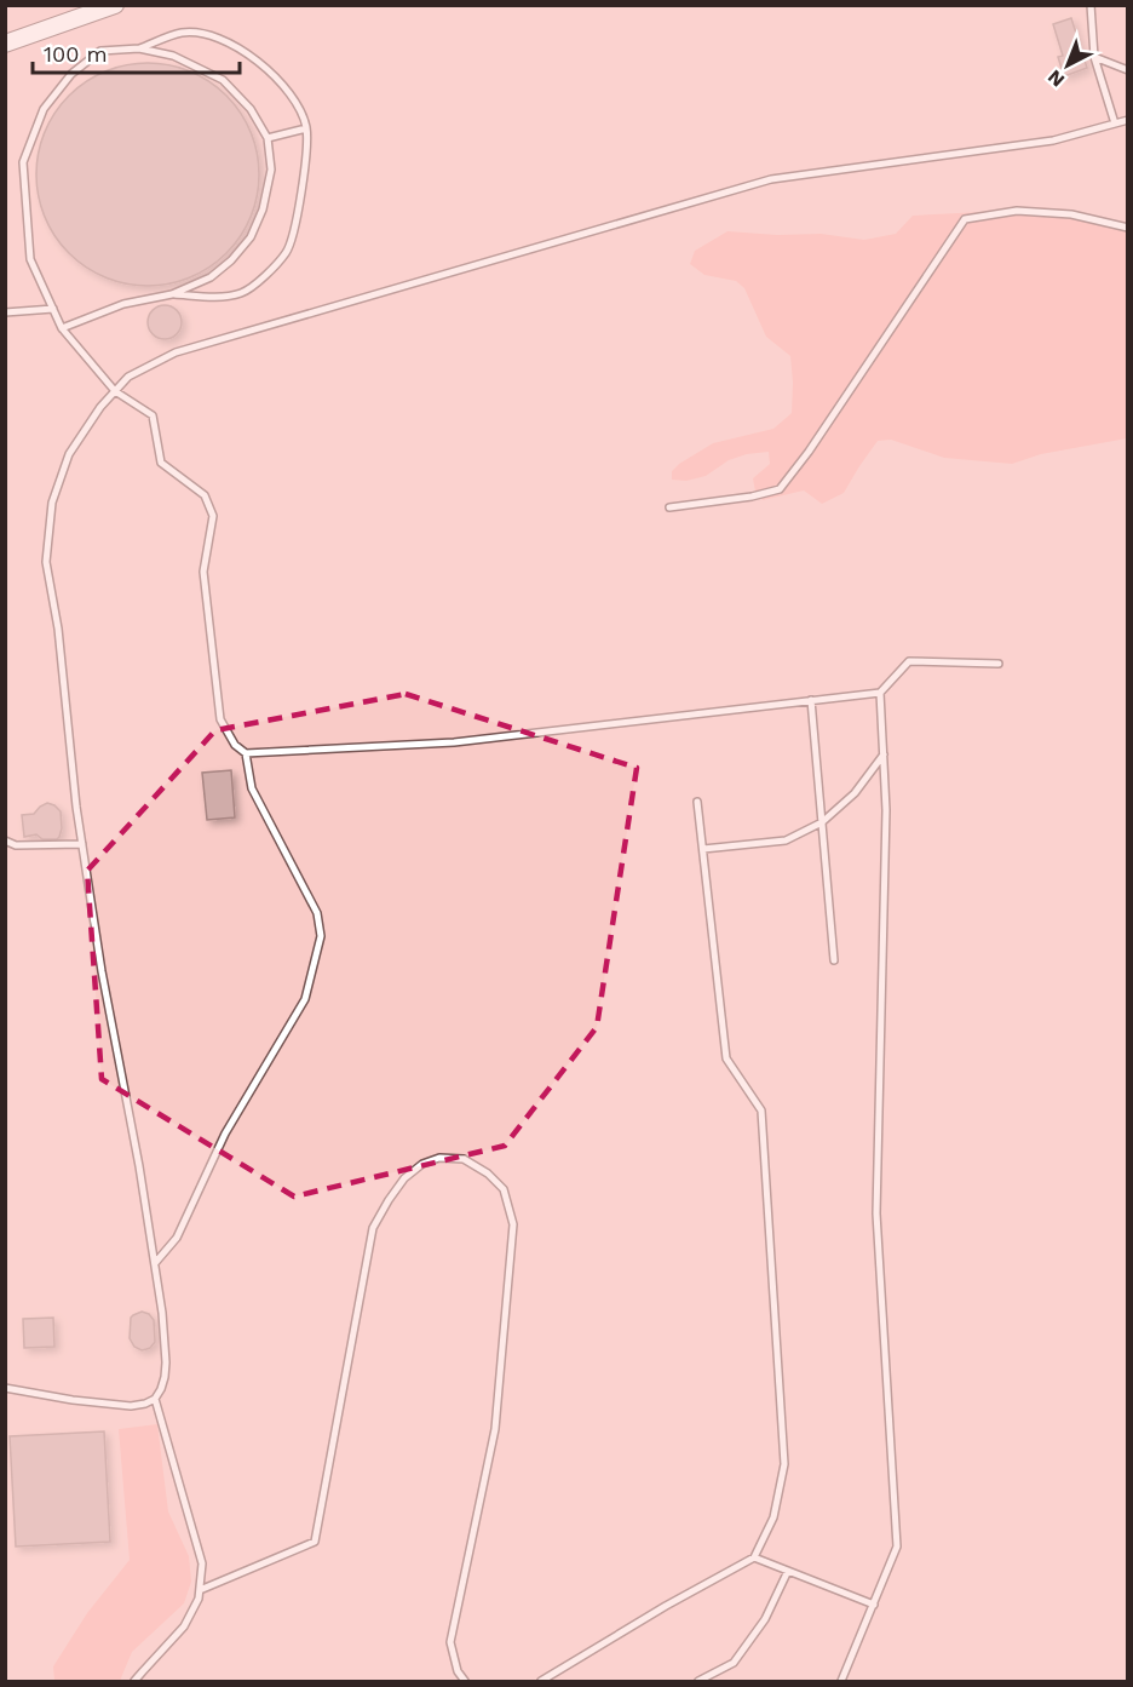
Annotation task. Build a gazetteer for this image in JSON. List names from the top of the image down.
{
  "scale_bar": "100 m",
  "north": "bottom left"
}
